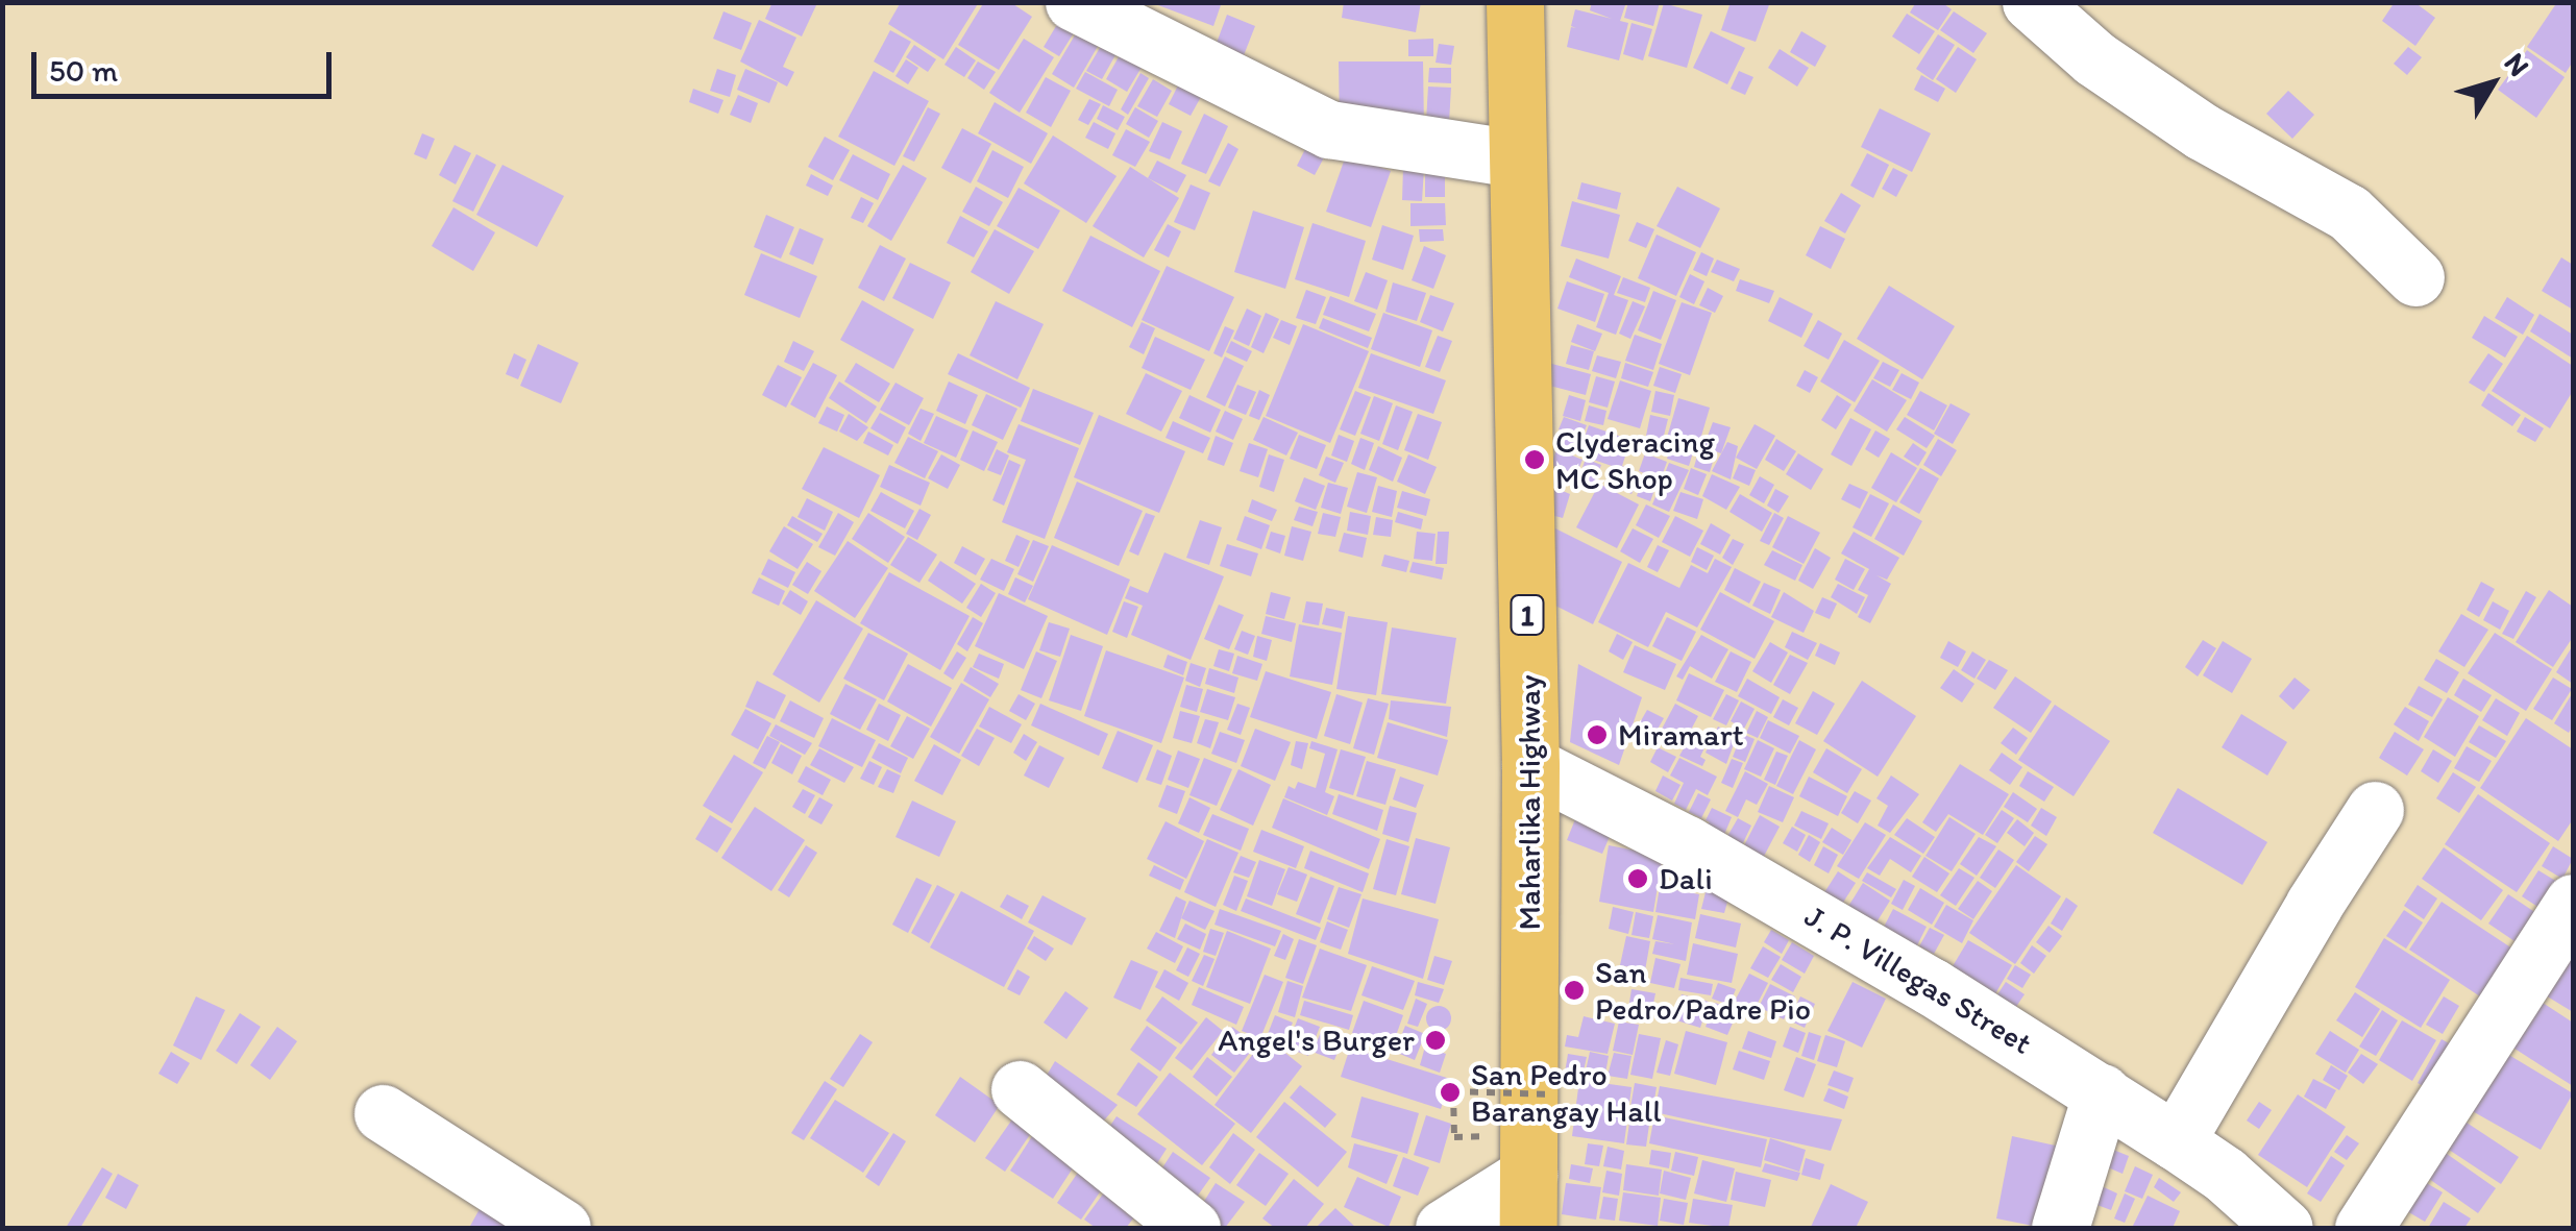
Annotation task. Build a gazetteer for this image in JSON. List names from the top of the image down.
{
  "streets": {
    "highway": ["1", "Maharlika Highway"],
    "street": ["J. P. Villegas Street"]
  },
  "crossings": [
    ["Maharlika Highway", "J. P. Villegas Street"]
  ],
  "places": [
    "Clyderacing MC Shop",
    "Miramart",
    "Dali",
    "San Pedro/Padre Pio",
    "Angel's Burger",
    "San Pedro Barangay Hall"
  ],
  "scale_bar": "50 m",
  "north": "top right"
}
